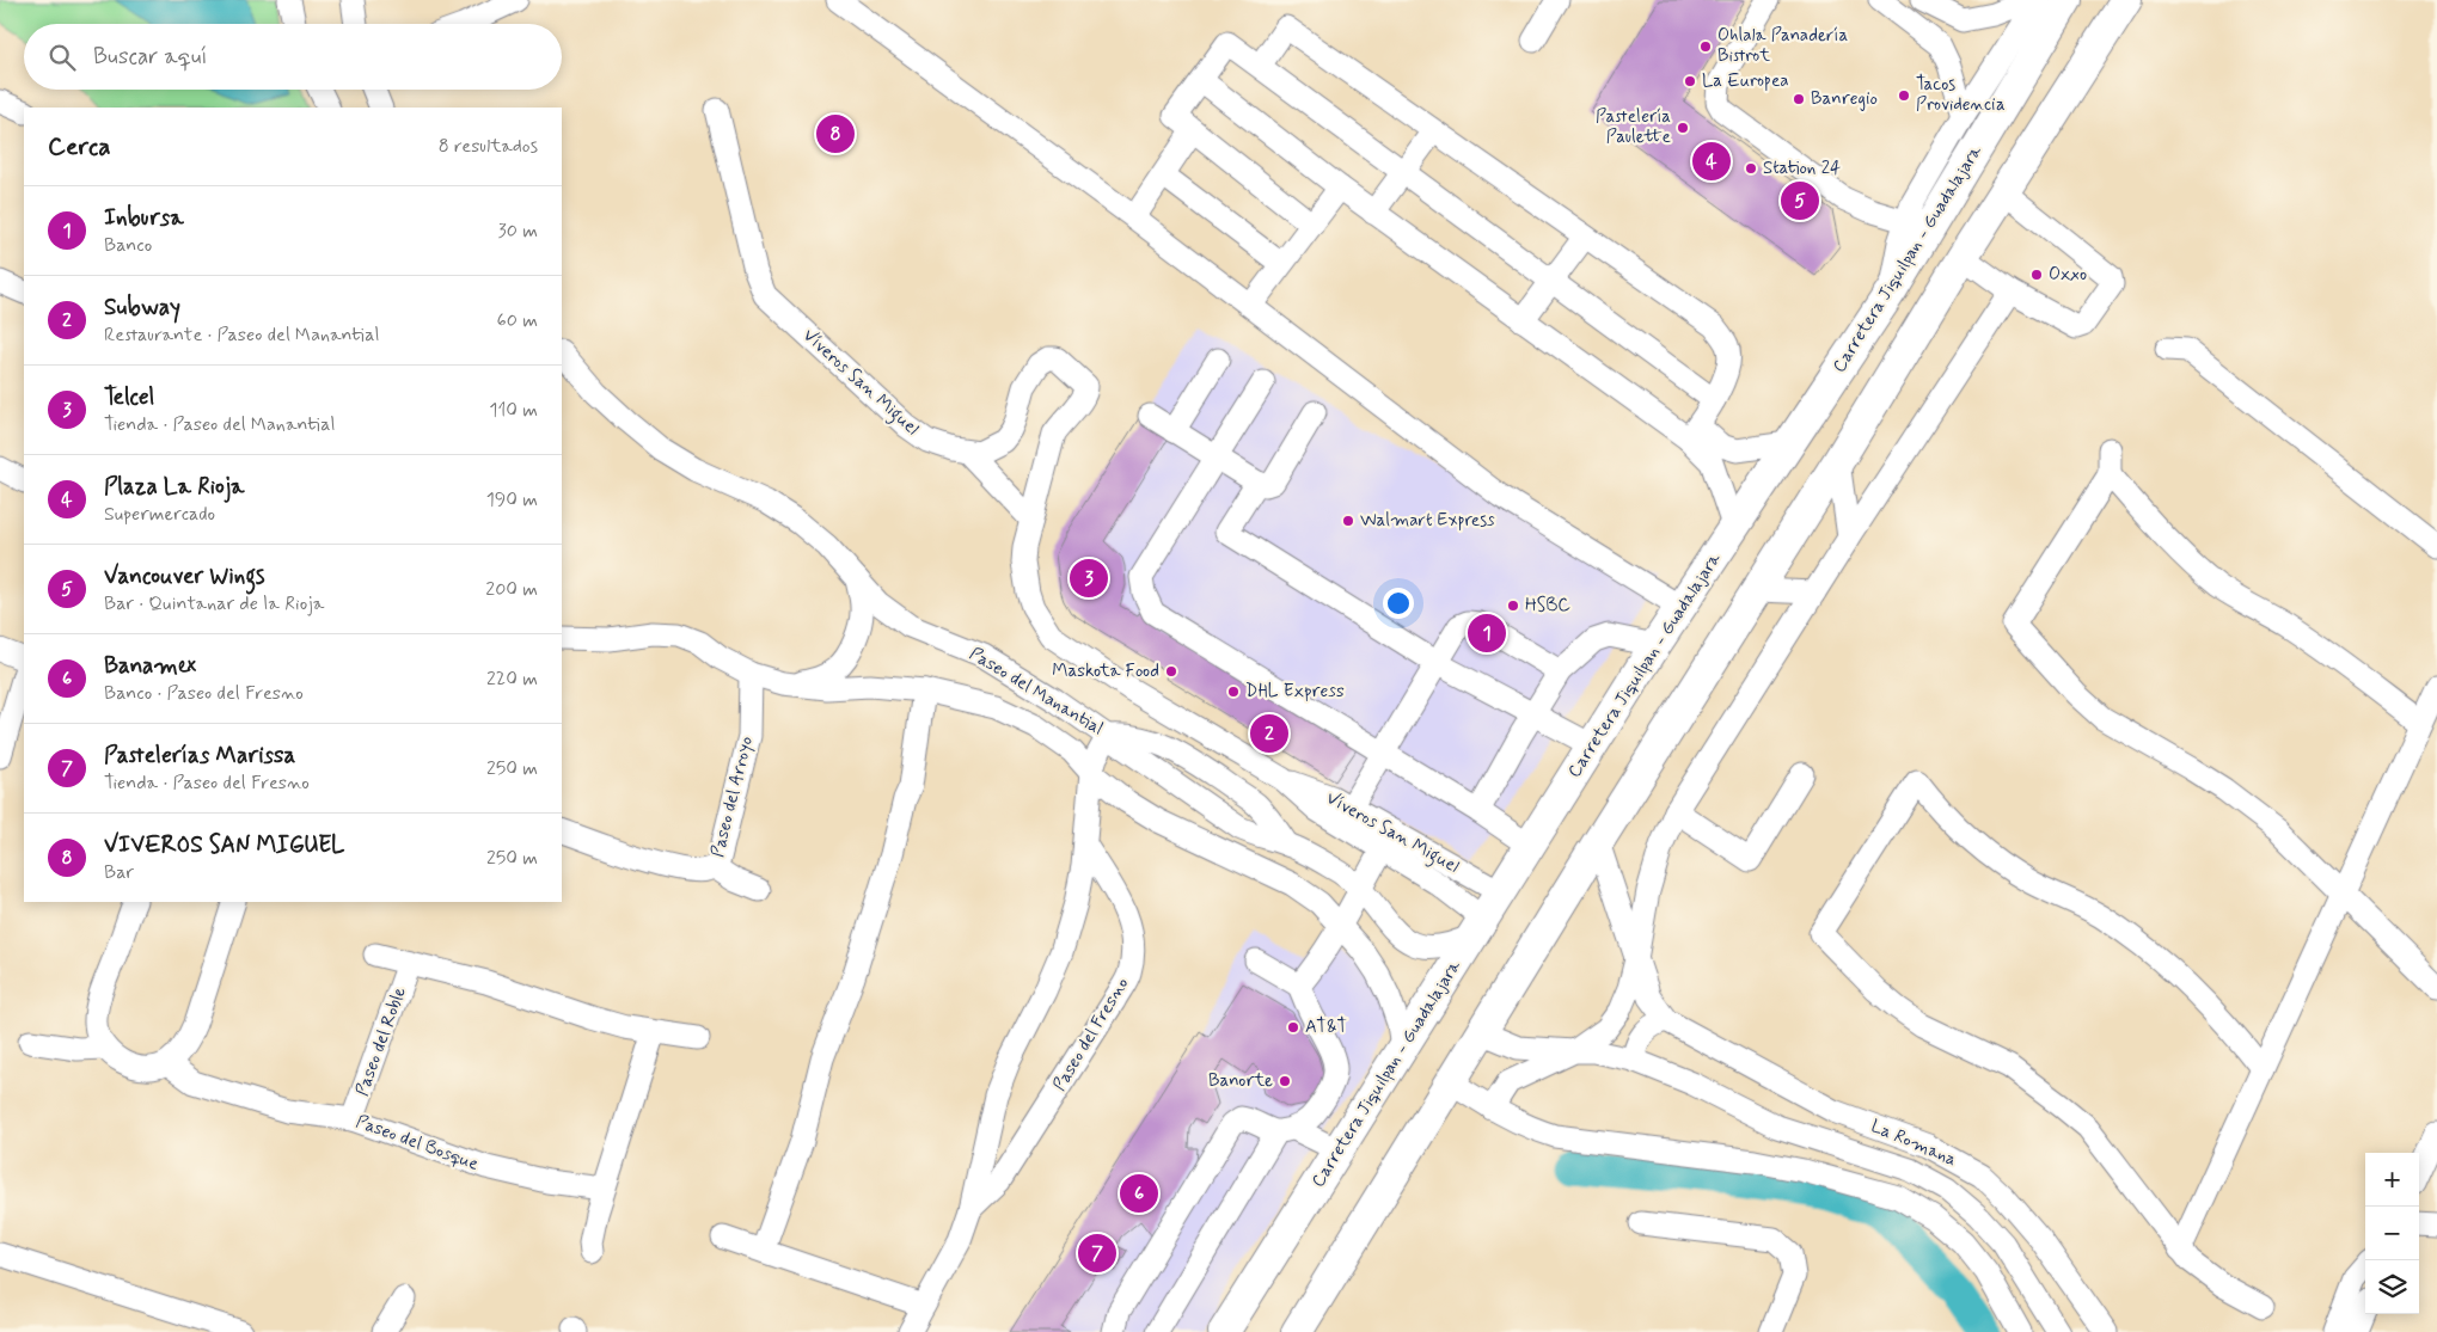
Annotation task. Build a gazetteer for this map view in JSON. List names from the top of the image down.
{
  "streets": {
    "highway": ["Carretera Jiquilpan - Guadalajara"],
    "street": [
      "Víveros San Miguel",
      "Paseo del Manantial",
      "Paseo del Arroyo",
      "Paseo del Fresno",
      "Paseo del Roble",
      "Paseo del Bosque",
      "La Romana"
    ]
  },
  "crossings": [
    ["Carretera Jiquilpan - Guadalajara", "Víveros San Miguel"],
    ["Carretera Jiquilpan - Guadalajara", "Paseo del Manantial"],
    ["Víveros San Miguel", "Paseo del Manantial"],
    ["Paseo del Manantial", "Paseo del Arroyo"],
    ["Paseo del Manantial", "Paseo del Fresno"],
    ["Paseo del Roble", "Paseo del Bosque"]
  ],
  "places": [
    "Ohlala Panadería Bistrot",
    "La Europea",
    "Tacos Providencia",
    "Banregio",
    "Pastelería Paulette",
    "Station 24",
    "Oxxo",
    "Walmart Express",
    "HSBC",
    "Maskota Food",
    "DHL Express",
    "AT&T",
    "Banorte"
  ],
  "page": {
    "search": "Buscar aquí",
    "heading": ["Cerca", "8 resultados"],
    "pins": [
      "8",
      "4",
      "5",
      "3",
      "1",
      "2",
      "6",
      "7"
    ],
    "list": [
      {
        "mark": "1",
        "name": "Inbursa",
        "note": "Banco",
        "value": "30 m"
      },
      {
        "mark": "2",
        "name": "Subway",
        "note": "Restaurante · Paseo del Manantial",
        "value": "60 m"
      },
      {
        "mark": "3",
        "name": "Telcel",
        "note": "Tienda · Paseo del Manantial",
        "value": "110 m"
      },
      {
        "mark": "4",
        "name": "Plaza La Rioja",
        "note": "Supermercado",
        "value": "190 m"
      },
      {
        "mark": "5",
        "name": "Vancouver Wings",
        "note": "Bar · Quintanar de la Rioja",
        "value": "200 m"
      },
      {
        "mark": "6",
        "name": "Banamex",
        "note": "Banco · Paseo del Fresno",
        "value": "220 m"
      },
      {
        "mark": "7",
        "name": "Pastelerías Marissa",
        "note": "Tienda · Paseo del Fresno",
        "value": "250 m"
      },
      {
        "mark": "8",
        "name": "VIVEROS SAN MIGUEL",
        "note": "Bar",
        "value": "250 m"
      }
    ],
    "map_buttons": ["+", "−"]
  }
}
